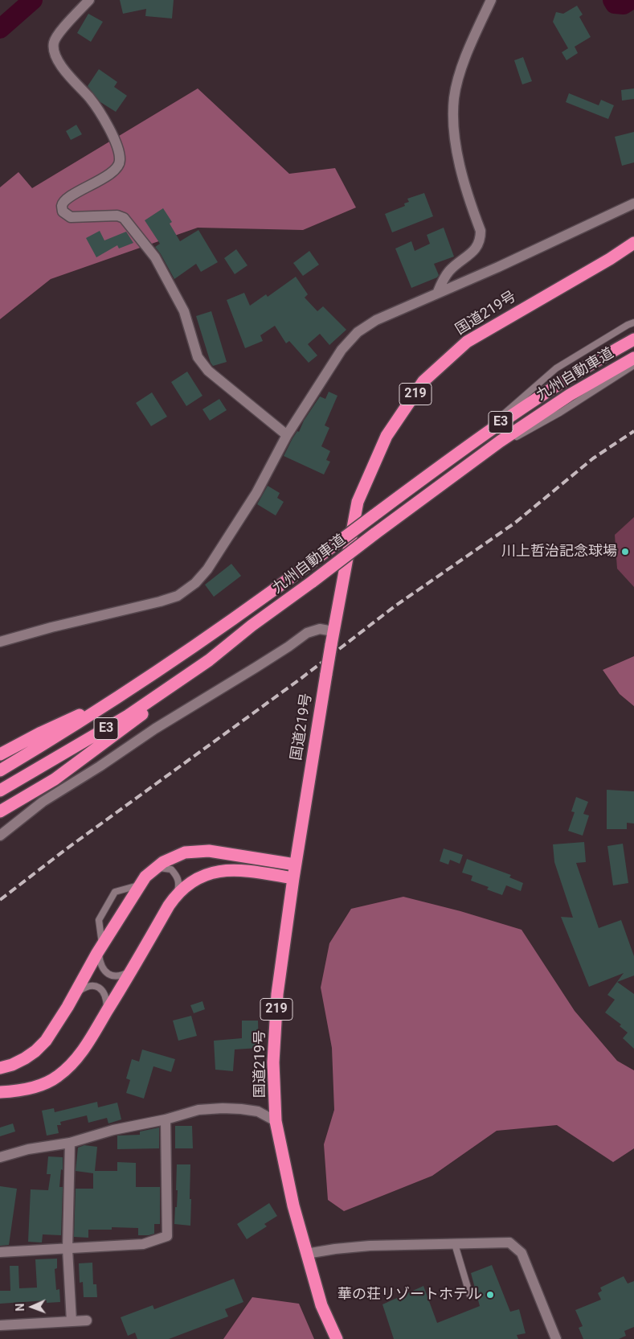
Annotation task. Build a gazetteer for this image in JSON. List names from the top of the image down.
{
  "streets": {
    "highway": [
      "国道219号",
      "九州自動車道",
      "219",
      "E3"
    ]
  },
  "places": ["川上哲治記念球場", "華の荘リゾートホテル"],
  "north": "left"
}
